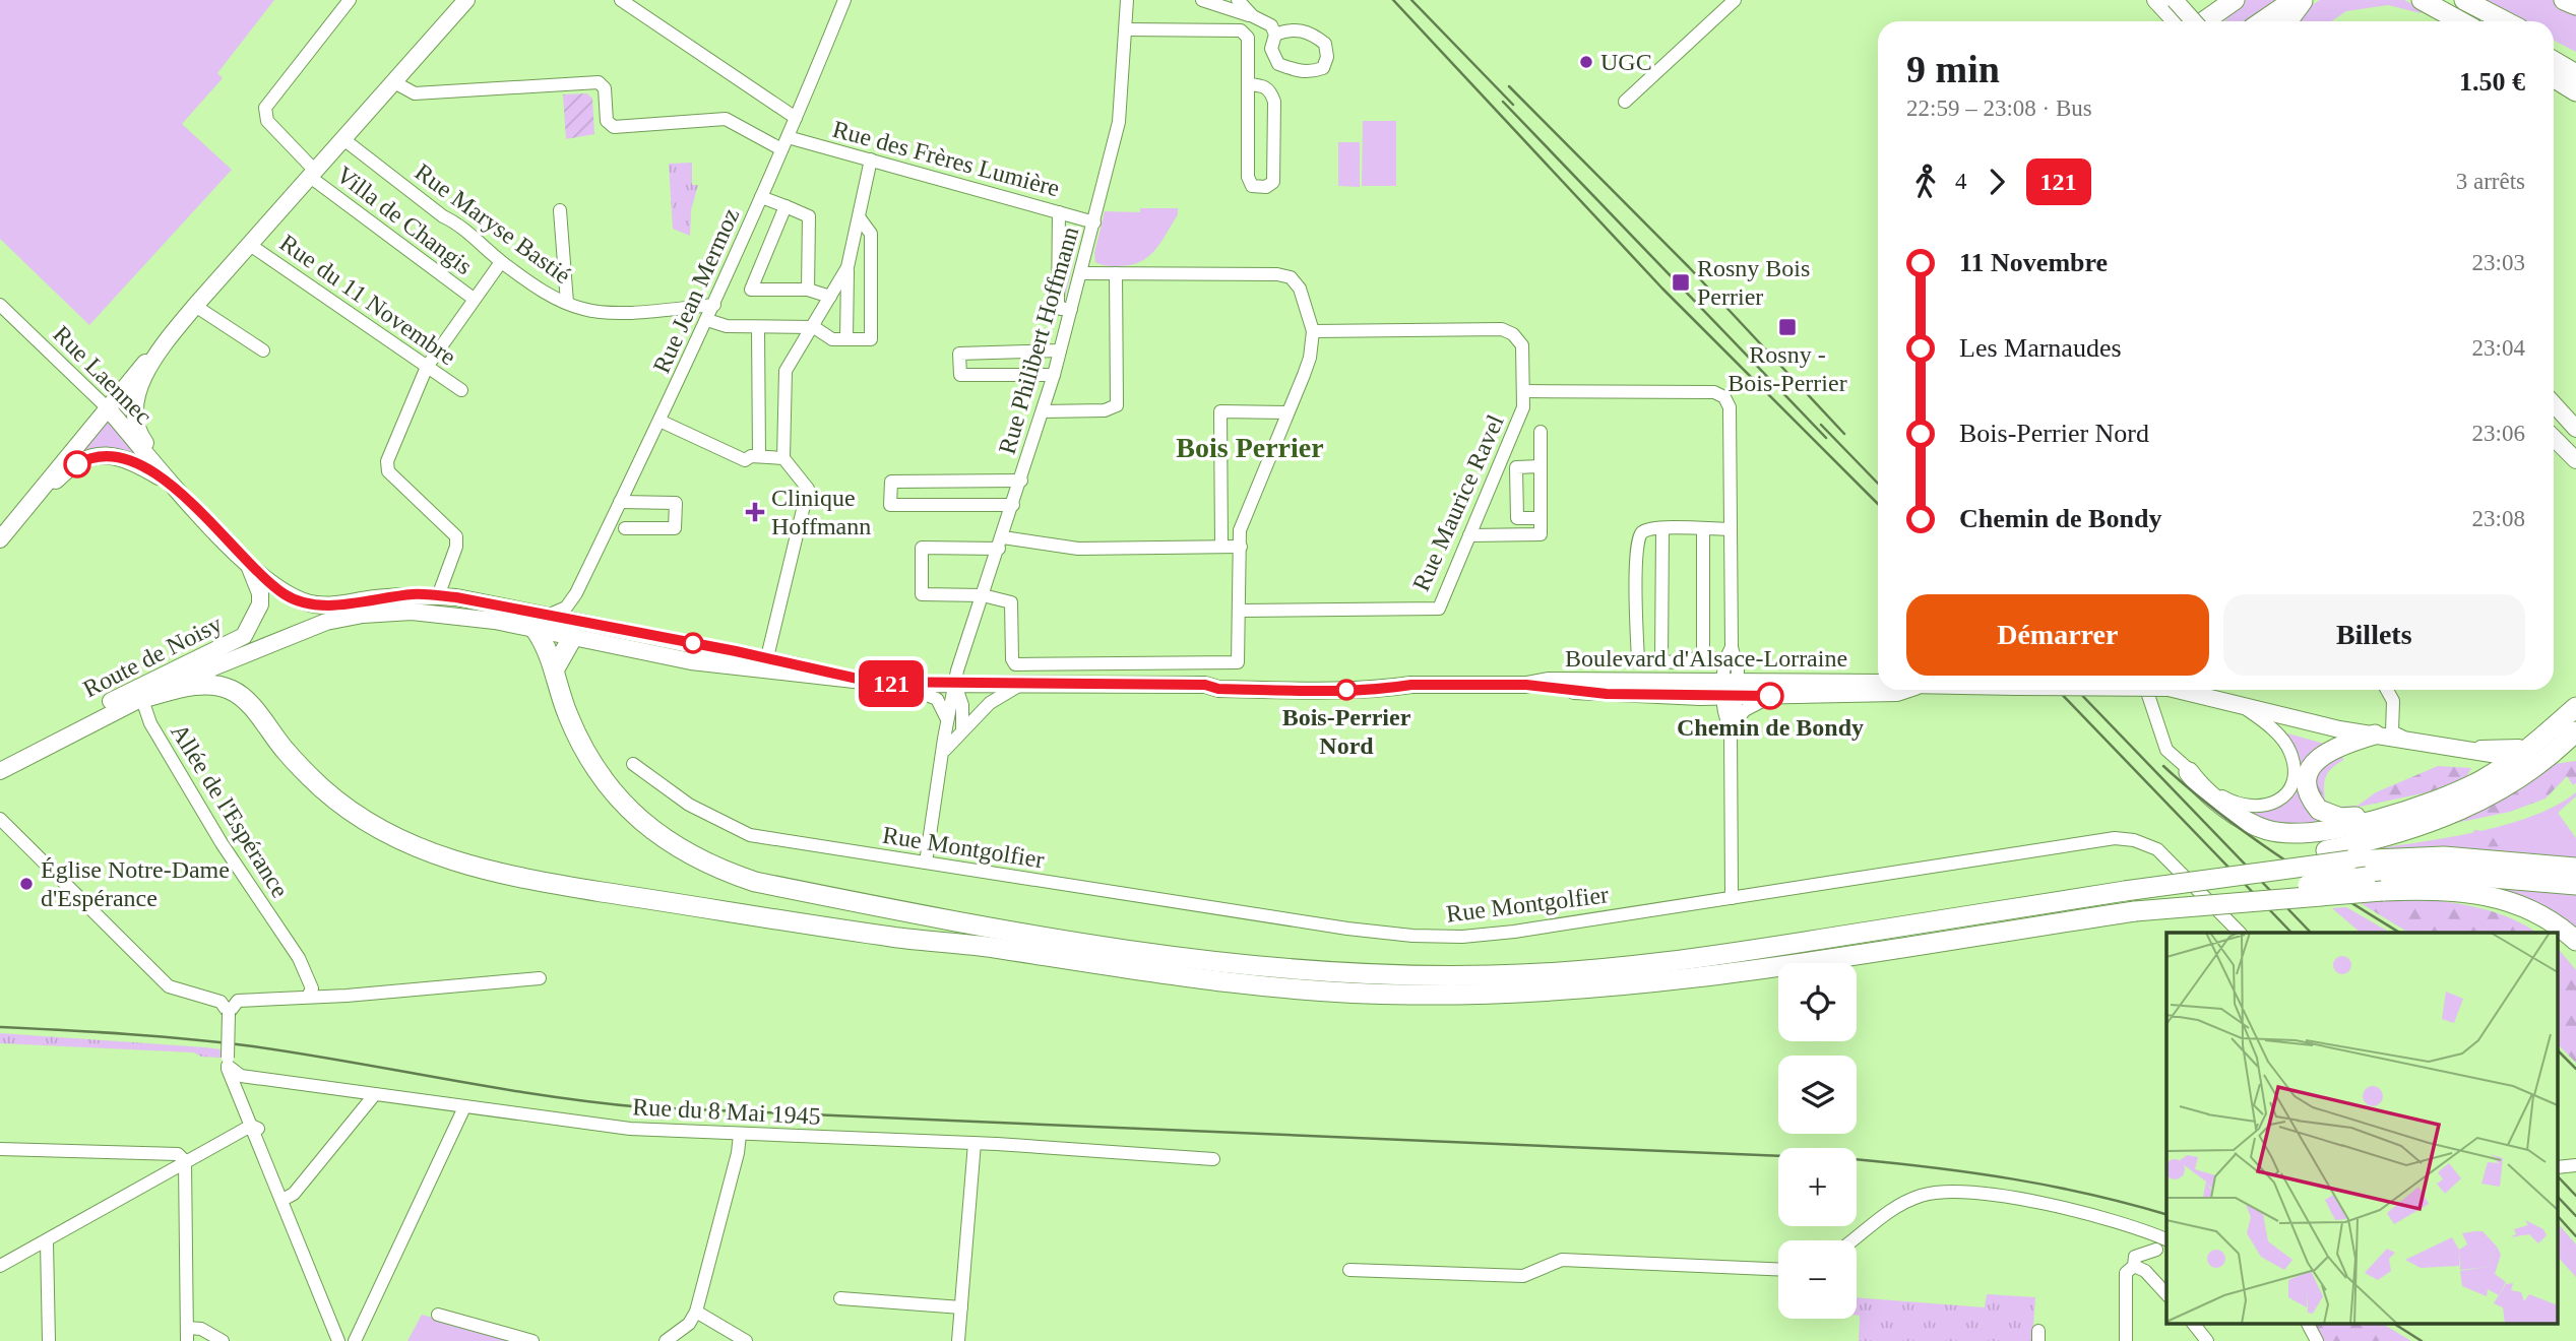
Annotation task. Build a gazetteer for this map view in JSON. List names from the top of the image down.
{
  "streets": {
    "main road": ["Rue Laennec", "Route de Noisy", "Boulevard d'Alsace-Lorraine"],
    "street": [
      "Rue des Frères Lumière",
      "Villa de Changis",
      "Rue Maryse Bastié",
      "Rue Jean Mermoz",
      "Rue du 11 Novembre",
      "Rue Philibert Hoffmann",
      "Rue Maurice Ravel",
      "Allée de l'Espérance",
      "Rue Montgolfier",
      "Rue du 8 Mai 1945"
    ]
  },
  "crossings": [
    ["Rue des Frères Lumière", "Rue Jean Mermoz"],
    ["Rue des Frères Lumière", "Rue Philibert Hoffmann"],
    ["Rue Maryse Bastié", "Rue Jean Mermoz"],
    ["Rue Jean Mermoz", "Boulevard d'Alsace-Lorraine"],
    ["Rue Philibert Hoffmann", "Boulevard d'Alsace-Lorraine"],
    ["Rue Philibert Hoffmann", "Rue Montgolfier"],
    ["Rue Laennec", "Route de Noisy"],
    ["Rue Laennec", "Boulevard d'Alsace-Lorraine"],
    ["Route de Noisy", "Boulevard d'Alsace-Lorraine"],
    ["Route de Noisy", "Allée de l'Espérance"],
    ["Boulevard d'Alsace-Lorraine", "Allée de l'Espérance"]
  ],
  "districts": ["Bois Perrier"],
  "places": {
    "other": [
      "UGC",
      "Bois-Perrier Nord",
      "Chemin de Bondy",
      "Église Notre-Dame d'Espérance"
    ],
    "transit": ["Rosny Bois Perrier", "Rosny - Bois-Perrier"],
    "health": ["Clinique Hoffmann"]
  },
  "lines": ["bus line 121"],
  "page": {
    "on_map": "121",
    "heading": ["9 min", "22:59 – 23:08 · Bus", "1.50 €"],
    "legs": ["4", "121", "3 arrêts"],
    "list": [
      {
        "name": "11 Novembre",
        "value": "23:03"
      },
      {
        "name": "Les Marnaudes",
        "value": "23:04"
      },
      {
        "name": "Bois-Perrier Nord",
        "value": "23:06"
      },
      {
        "name": "Chemin de Bondy",
        "value": "23:08"
      }
    ],
    "buttons": ["Démarrer", "Billets"],
    "map_buttons": ["+", "−"]
  }
}
